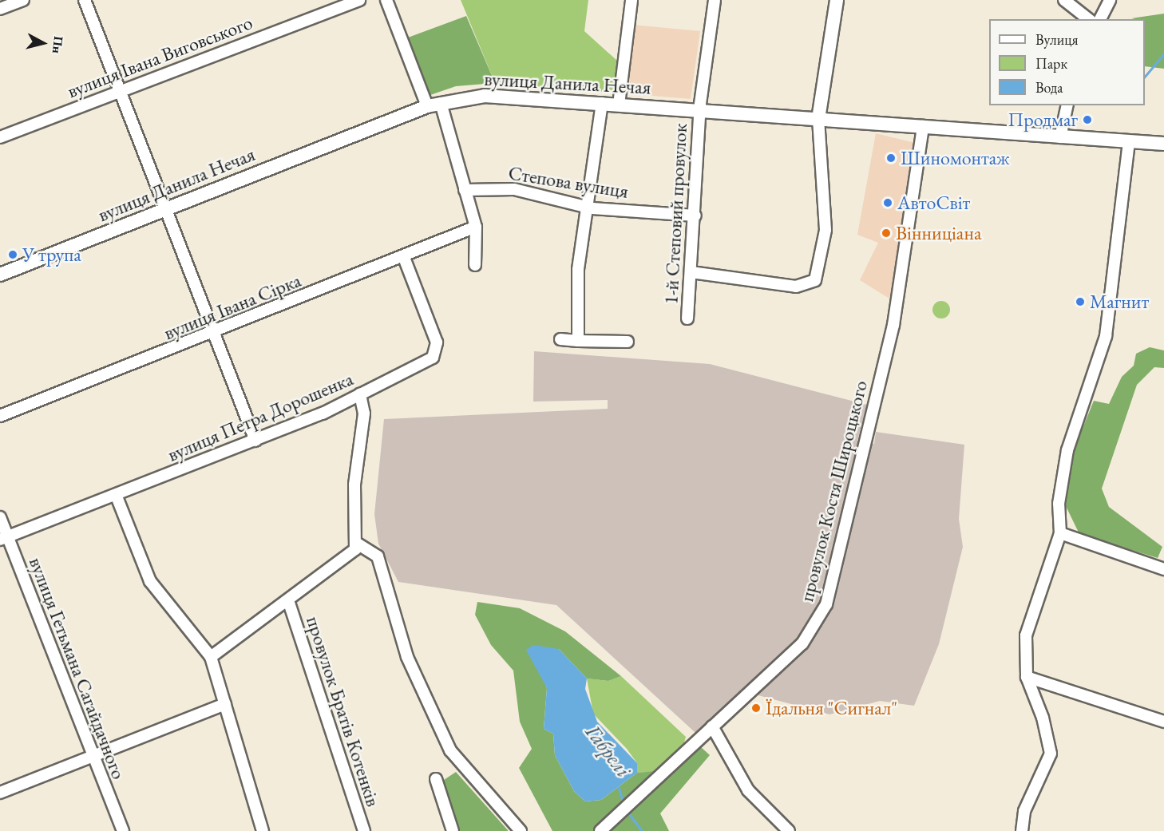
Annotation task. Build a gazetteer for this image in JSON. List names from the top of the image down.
{
  "streets": {
    "main road": ["вулиця Данила Нечая"],
    "street": [
      "вулиця Івана Виговського",
      "Степова вулиця",
      "1-й Степовий провулок",
      "вулиця Івана Сірка",
      "вулиця Петра Дорошенка",
      "провулок Костя Широцького",
      "вулиця Гетьмана Сагайдачного",
      "провулок Братів Котенків"
    ]
  },
  "crossings": [
    ["вулиця Данила Нечая", "1-й Степовий провулок"],
    ["вулиця Данила Нечая", "провулок Костя Широцького"],
    ["Степова вулиця", "1-й Степовий провулок"],
    ["вулиця Івана Сірка", "вулиця Петра Дорошенка"],
    ["вулиця Петра Дорошенка", "вулиця Гетьмана Сагайдачного"]
  ],
  "water": ["Габрелі"],
  "places": [
    "Продмаг",
    "Шиномонтаж",
    "АвтоСвіт",
    "Вінниціана",
    "У трупа",
    "Магнит",
    "Їдальня \"Сигнал\""
  ],
  "legend": ["Вулиця", "Парк", "Вода"],
  "north": "right"
}
